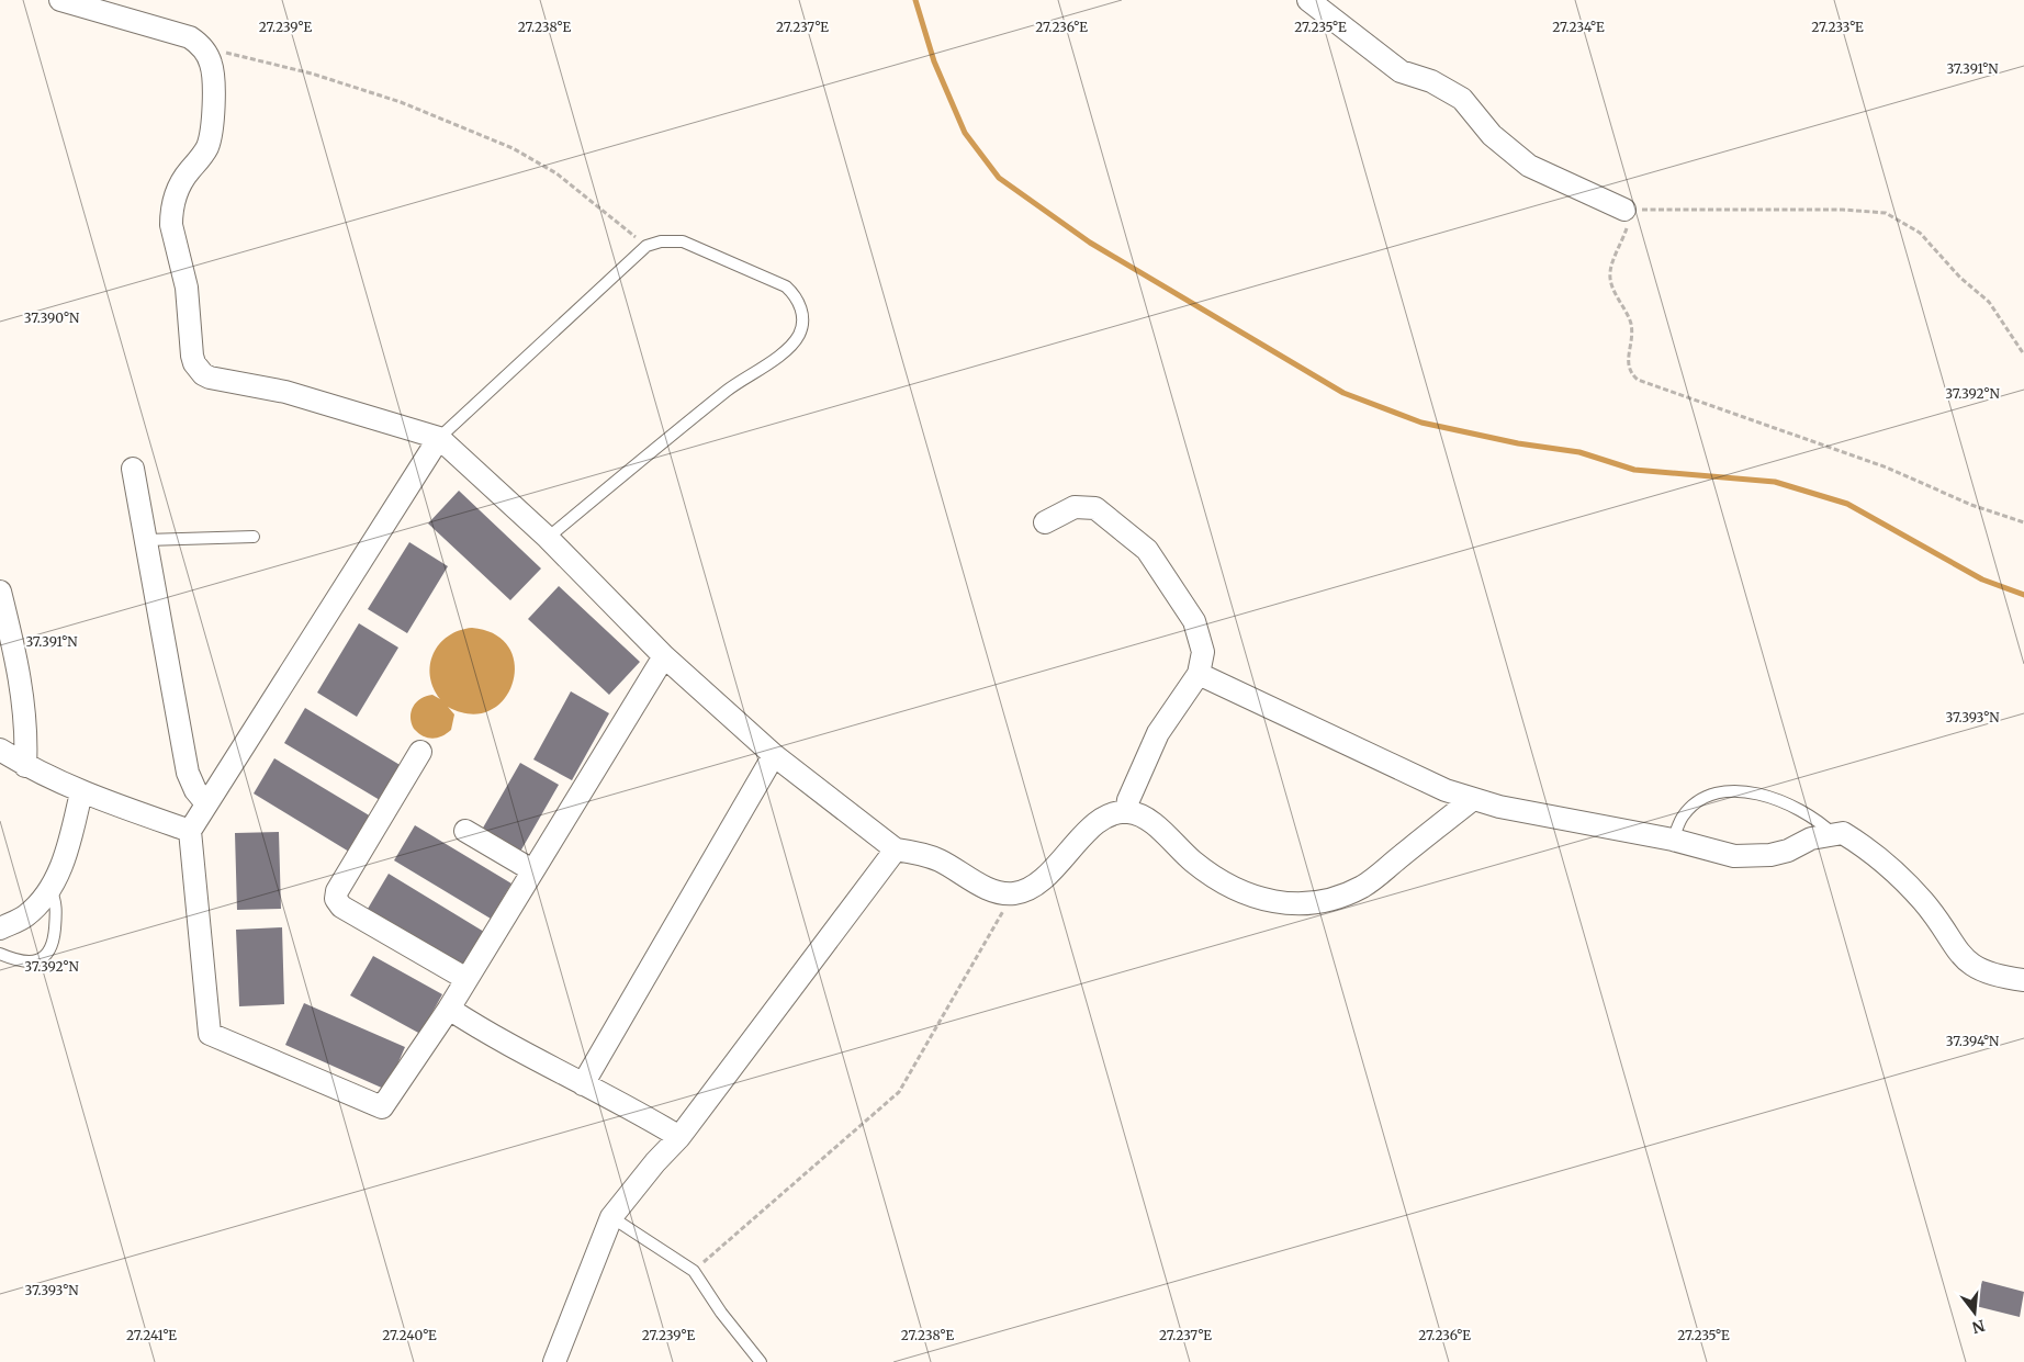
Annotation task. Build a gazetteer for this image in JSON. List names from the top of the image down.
{
  "north": "bottom",
  "coordinates": [
    "27.239°E",
    "27.238°E",
    "27.237°E",
    "27.236°E",
    "27.235°E",
    "27.234°E",
    "27.233°E",
    "37.391°N",
    "37.390°N",
    "37.392°N",
    "37.393°N",
    "37.394°N",
    "27.241°E",
    "27.240°E"
  ]
}
